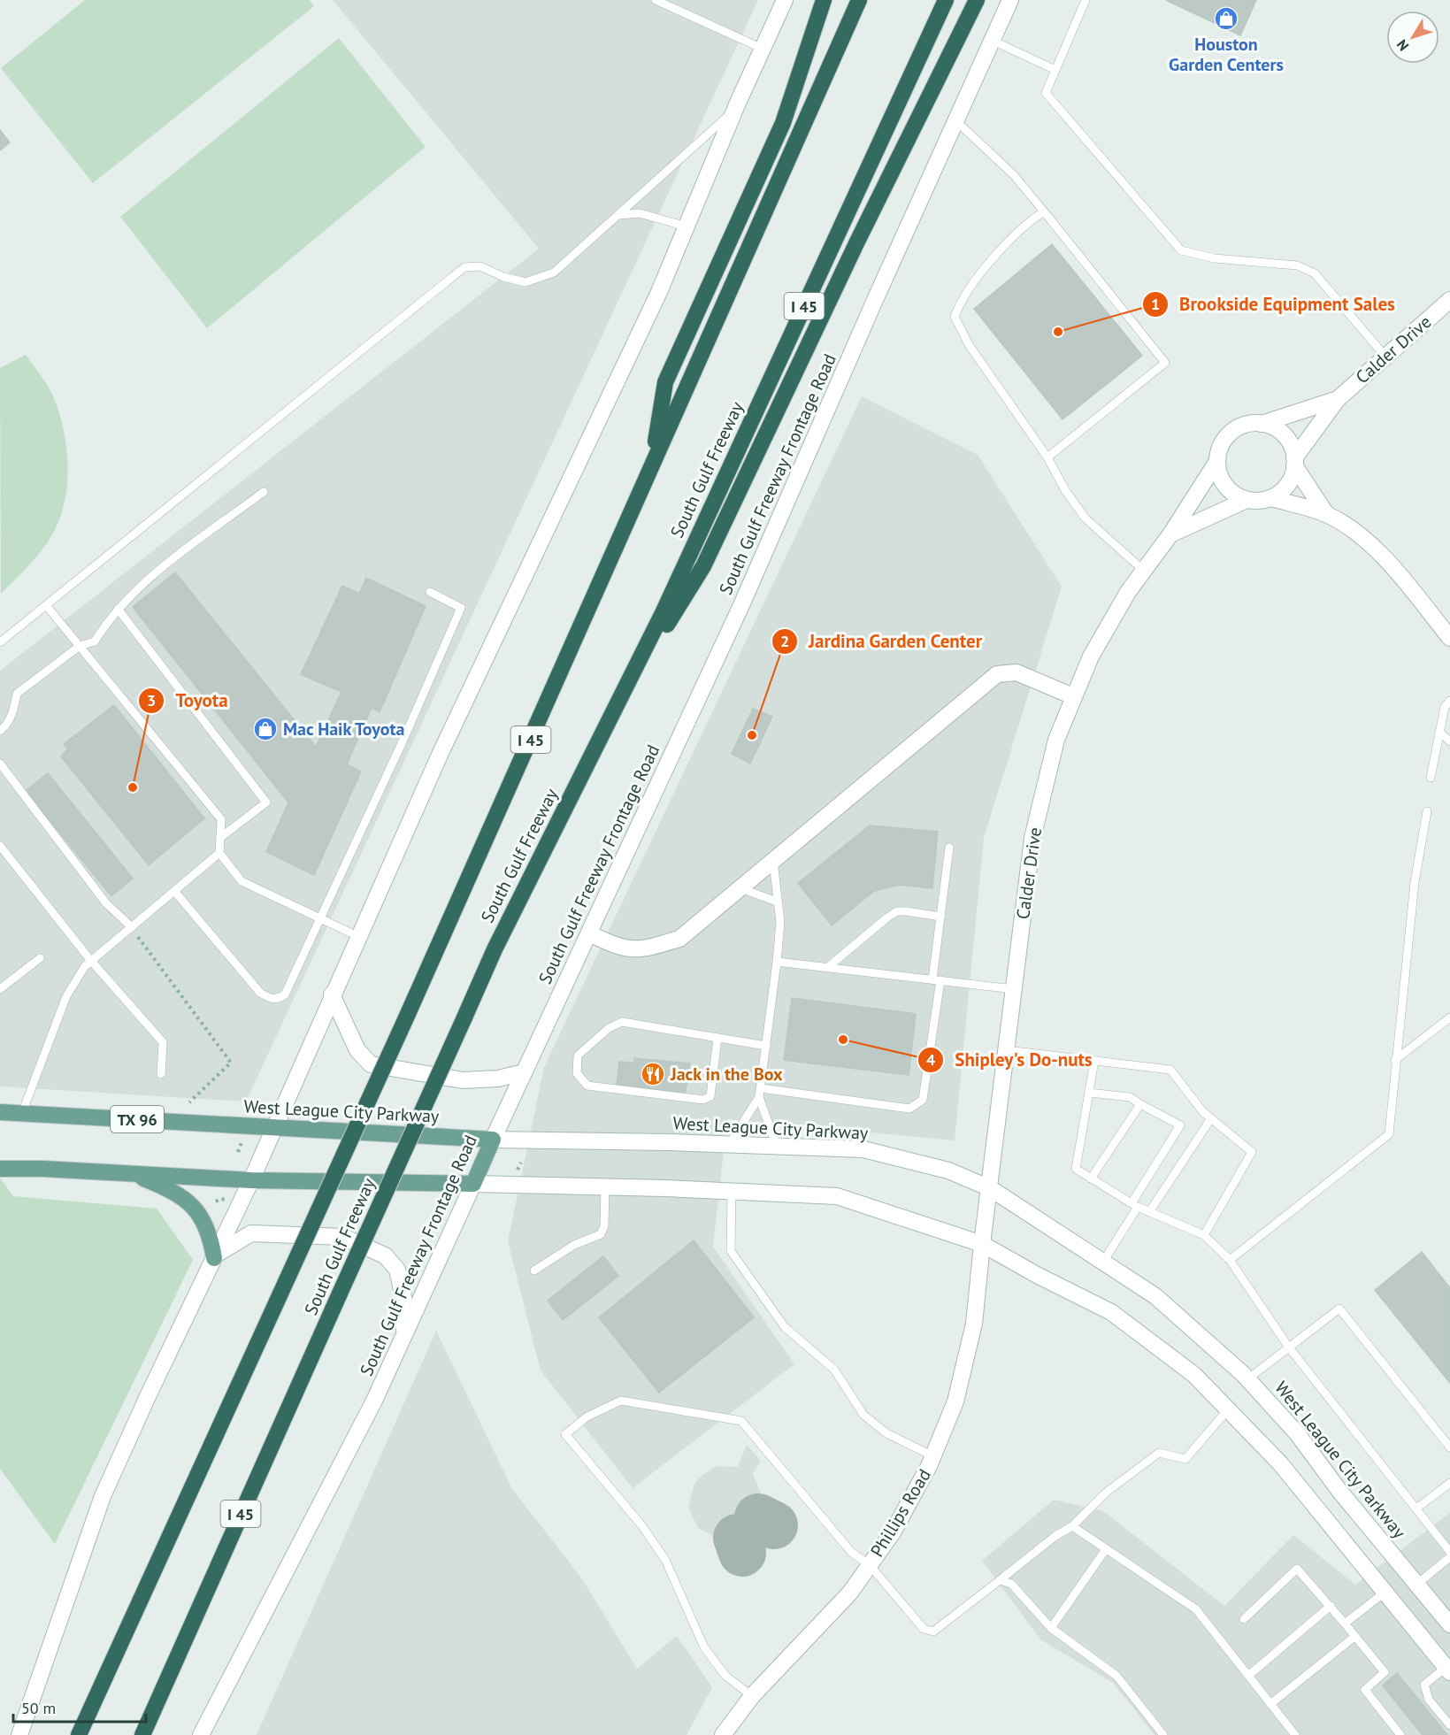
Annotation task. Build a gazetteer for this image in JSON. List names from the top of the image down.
{
  "streets": {
    "highway": ["I 45", "South Gulf Freeway"],
    "main road": [
      "Calder Drive",
      "South Gulf Freeway Frontage Road",
      "West League City Parkway",
      "TX 96",
      "Phillips Road"
    ]
  },
  "crossings": [
    ["Calder Drive", "West League City Parkway"],
    ["Calder Drive", "Phillips Road"],
    ["South Gulf Freeway Frontage Road", "West League City Parkway"]
  ],
  "places": {
    "shop": ["Houston Garden Centers", "Mac Haik Toyota"],
    "other": [
      "Brookside Equipment Sales",
      "Jardina Garden Center",
      "Toyota",
      "Shipley's Do-nuts"
    ],
    "restaurant": ["Jack in the Box"]
  },
  "scale_bar": "50 m",
  "north": "bottom left"
}
